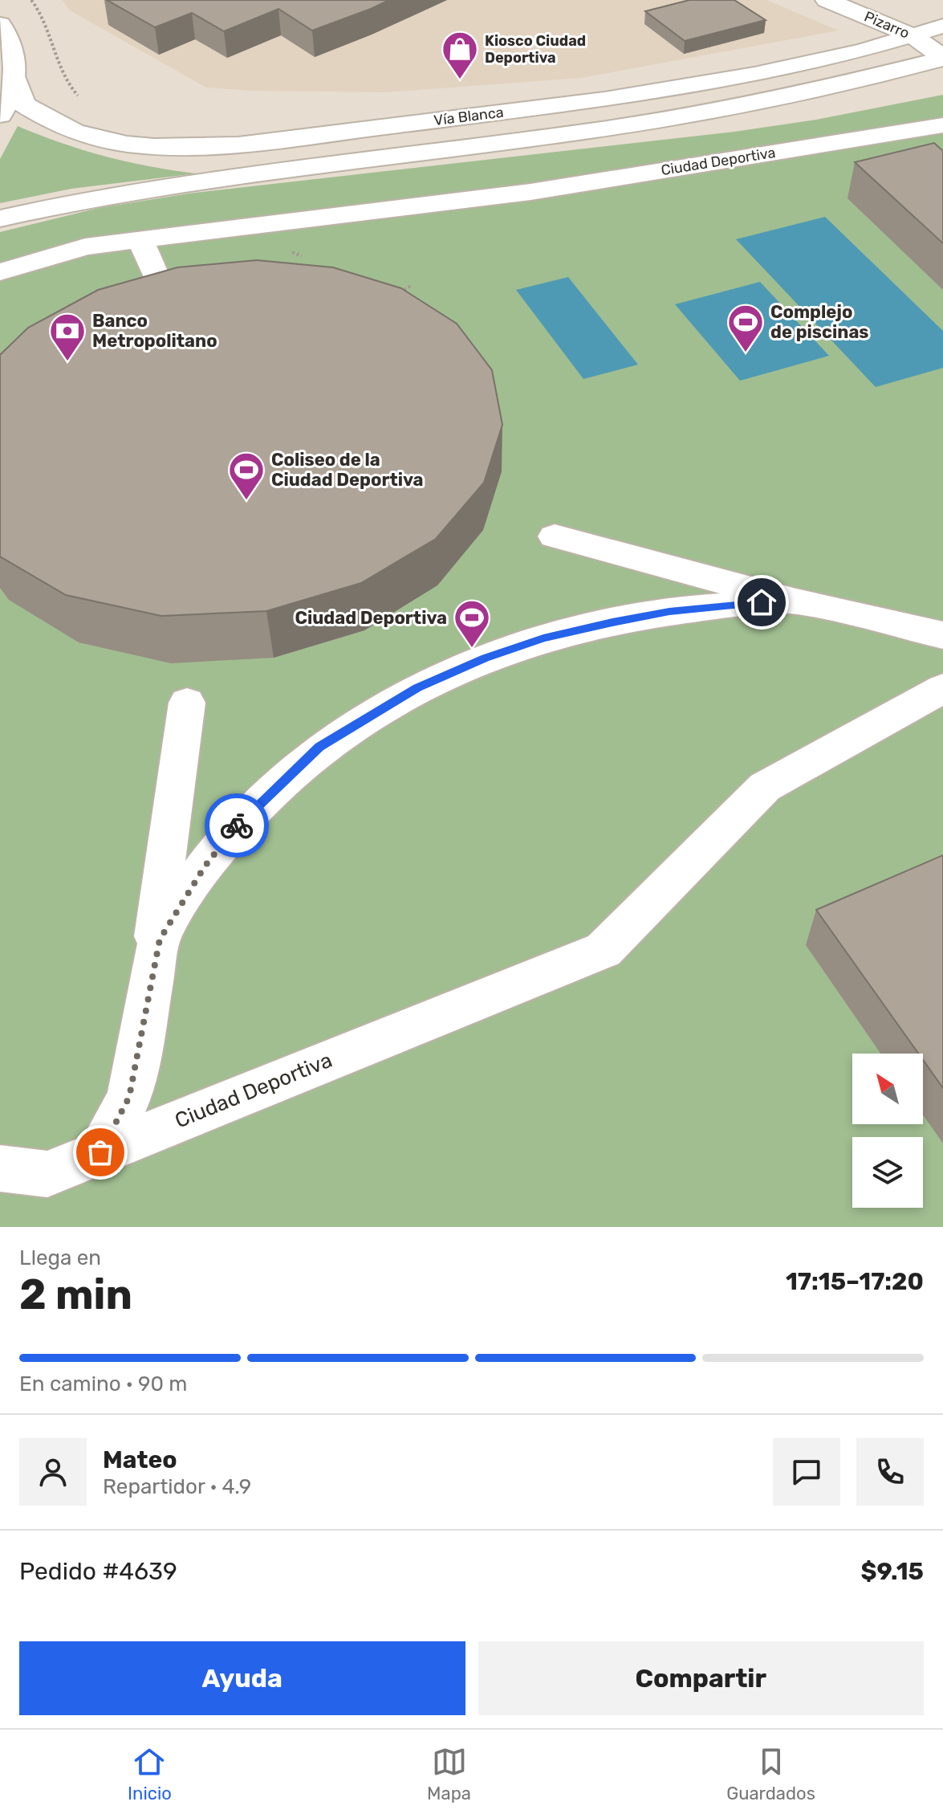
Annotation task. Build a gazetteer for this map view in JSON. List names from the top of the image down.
{
  "streets": {
    "main road": ["Pizarro", "Vía Blanca", "Ciudad Deportiva"]
  },
  "crossings": [
    ["Pizarro", "Vía Blanca"]
  ],
  "places": {
    "shop": ["Kiosco Ciudad Deportiva"],
    "sports": ["Complejo de piscinas", "Coliseo de la Ciudad Deportiva", "Ciudad Deportiva"],
    "bank": ["Banco Metropolitano"]
  },
  "north": "top left",
  "page": {
    "heading": ["2 min", "Llega en", "17:15–17:20"],
    "panel": [
      "Mateo",
      "Repartidor · 4.9",
      "Pedido #4639",
      "$9.15"
    ],
    "bar": "En camino · 90 m",
    "buttons": ["Ayuda", "Compartir"],
    "tabs": ["Inicio", "Mapa", "Guardados"]
  }
}
